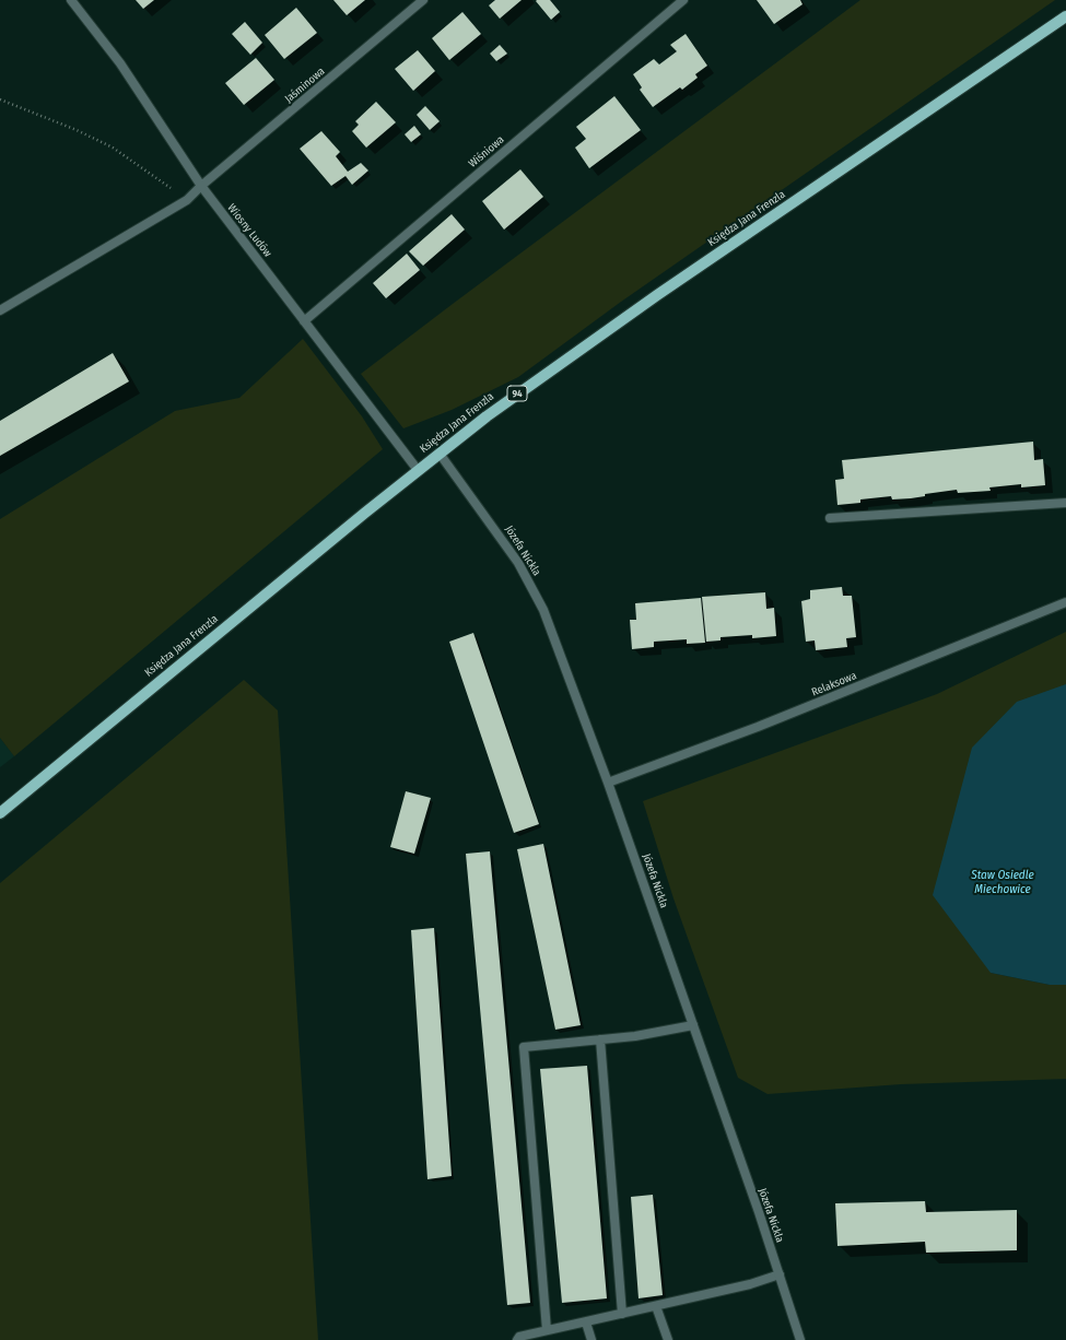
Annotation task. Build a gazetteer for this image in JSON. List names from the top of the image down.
{
  "streets": {
    "main road": ["Księdza Jana Frenzla", "94"],
    "street": [
      "Jaśminowa",
      "Wiśniowa",
      "Wiosny Ludów",
      "Józefa Nickla",
      "Relaksowa"
    ]
  },
  "crossings": [
    ["Jaśminowa", "Wiosny Ludów"],
    ["Wiśniowa", "Wiosny Ludów"],
    ["Księdza Jana Frenzla", "Wiosny Ludów"],
    ["Księdza Jana Frenzla", "Józefa Nickla"],
    ["Józefa Nickla", "Relaksowa"]
  ],
  "water": ["Staw Osiedle Miechowice"]
}
